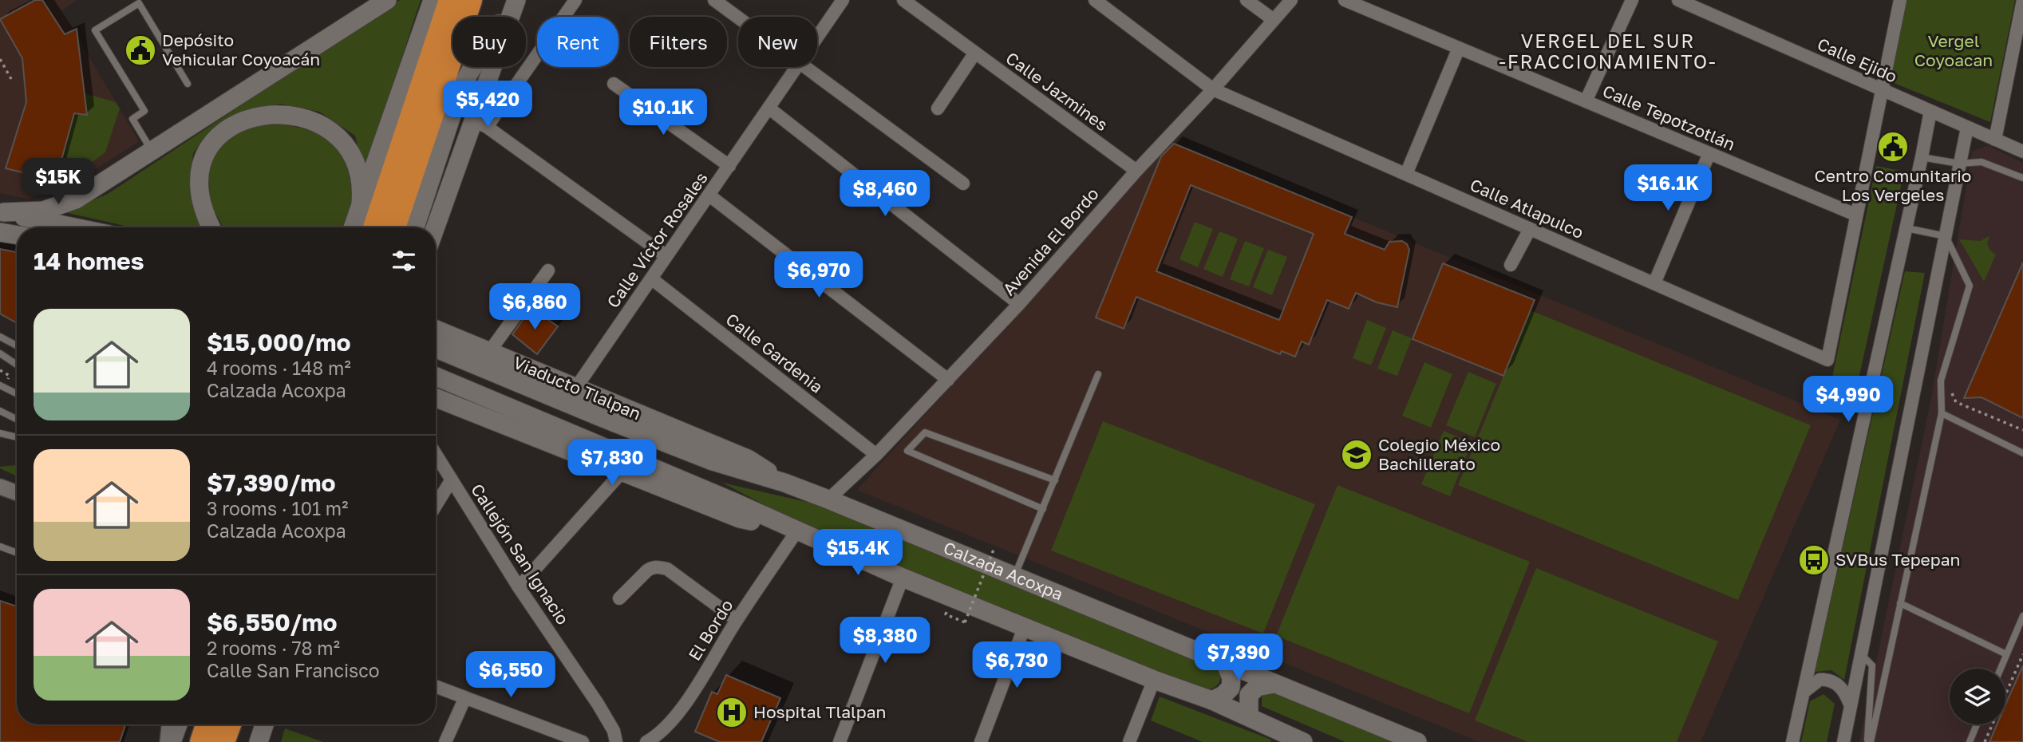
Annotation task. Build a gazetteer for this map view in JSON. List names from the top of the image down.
{
  "streets": {
    "main road": ["Viaducto Tlalpan", "Calzada Acoxpa"],
    "street": [
      "Calle Ejido",
      "Calle Jazmines",
      "Calle Tepotzotlán",
      "Calle Atlapulco",
      "Calle Víctor Rosales",
      "Avenida El Bordo",
      "Calle Gardenia",
      "Callejón San Ignacio",
      "El Bordo"
    ]
  },
  "crossings": [
    ["Calle Jazmines", "Avenida El Bordo"],
    ["Calle Tepotzotlán", "Calle Atlapulco"],
    ["Calle Atlapulco", "Avenida El Bordo"],
    ["Calle Víctor Rosales", "Calle Gardenia"],
    ["Calle Víctor Rosales", "Viaducto Tlalpan"],
    ["Avenida El Bordo", "Calle Gardenia"],
    ["Avenida El Bordo", "Calzada Acoxpa"],
    ["Viaducto Tlalpan", "Calzada Acoxpa"]
  ],
  "districts": ["VERGEL DEL SUR -FRACCIONAMIENTO-"],
  "parks": ["Vergel Coyoacan"],
  "places": {
    "public building": ["Depósito Vehicular Coyoacán", "Centro Comunitario Los Vergeles"],
    "school or university": ["Colegio México Bachillerato"],
    "bus stop": ["SVBus Tepepan"],
    "hospital": ["Hospital Tlalpan"]
  },
  "page": {
    "chip": [
      "Buy",
      "Rent",
      "Filters",
      "New"
    ],
    "price": [
      "$5,420",
      "$10.1K",
      "$15K",
      "$16.1K",
      "$8,460",
      "$6,970",
      "$6,860",
      "$4,990",
      "$7,830",
      "$15.4K",
      "$8,380",
      "$7,390",
      "$6,730",
      "$6,550"
    ],
    "heading": "14 homes",
    "list": [
      {
        "name": "$15,000/mo",
        "note": "4 rooms · 148 m² · Calzada Acoxpa"
      },
      {
        "name": "$7,390/mo",
        "note": "3 rooms · 101 m² · Calzada Acoxpa"
      },
      {
        "name": "$6,550/mo",
        "note": "2 rooms · 78 m² · Calle San Francisco"
      }
    ]
  }
}
